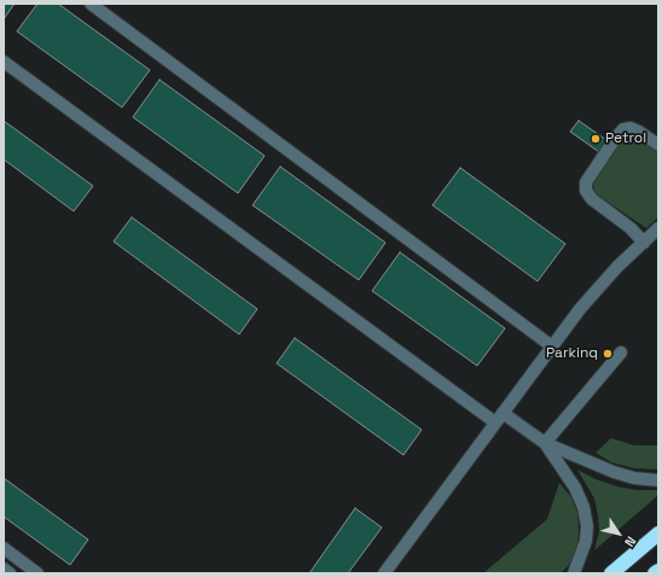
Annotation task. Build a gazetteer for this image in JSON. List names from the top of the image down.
{
  "places": ["Petrol", "Parkinq"],
  "north": "bottom right"
}
